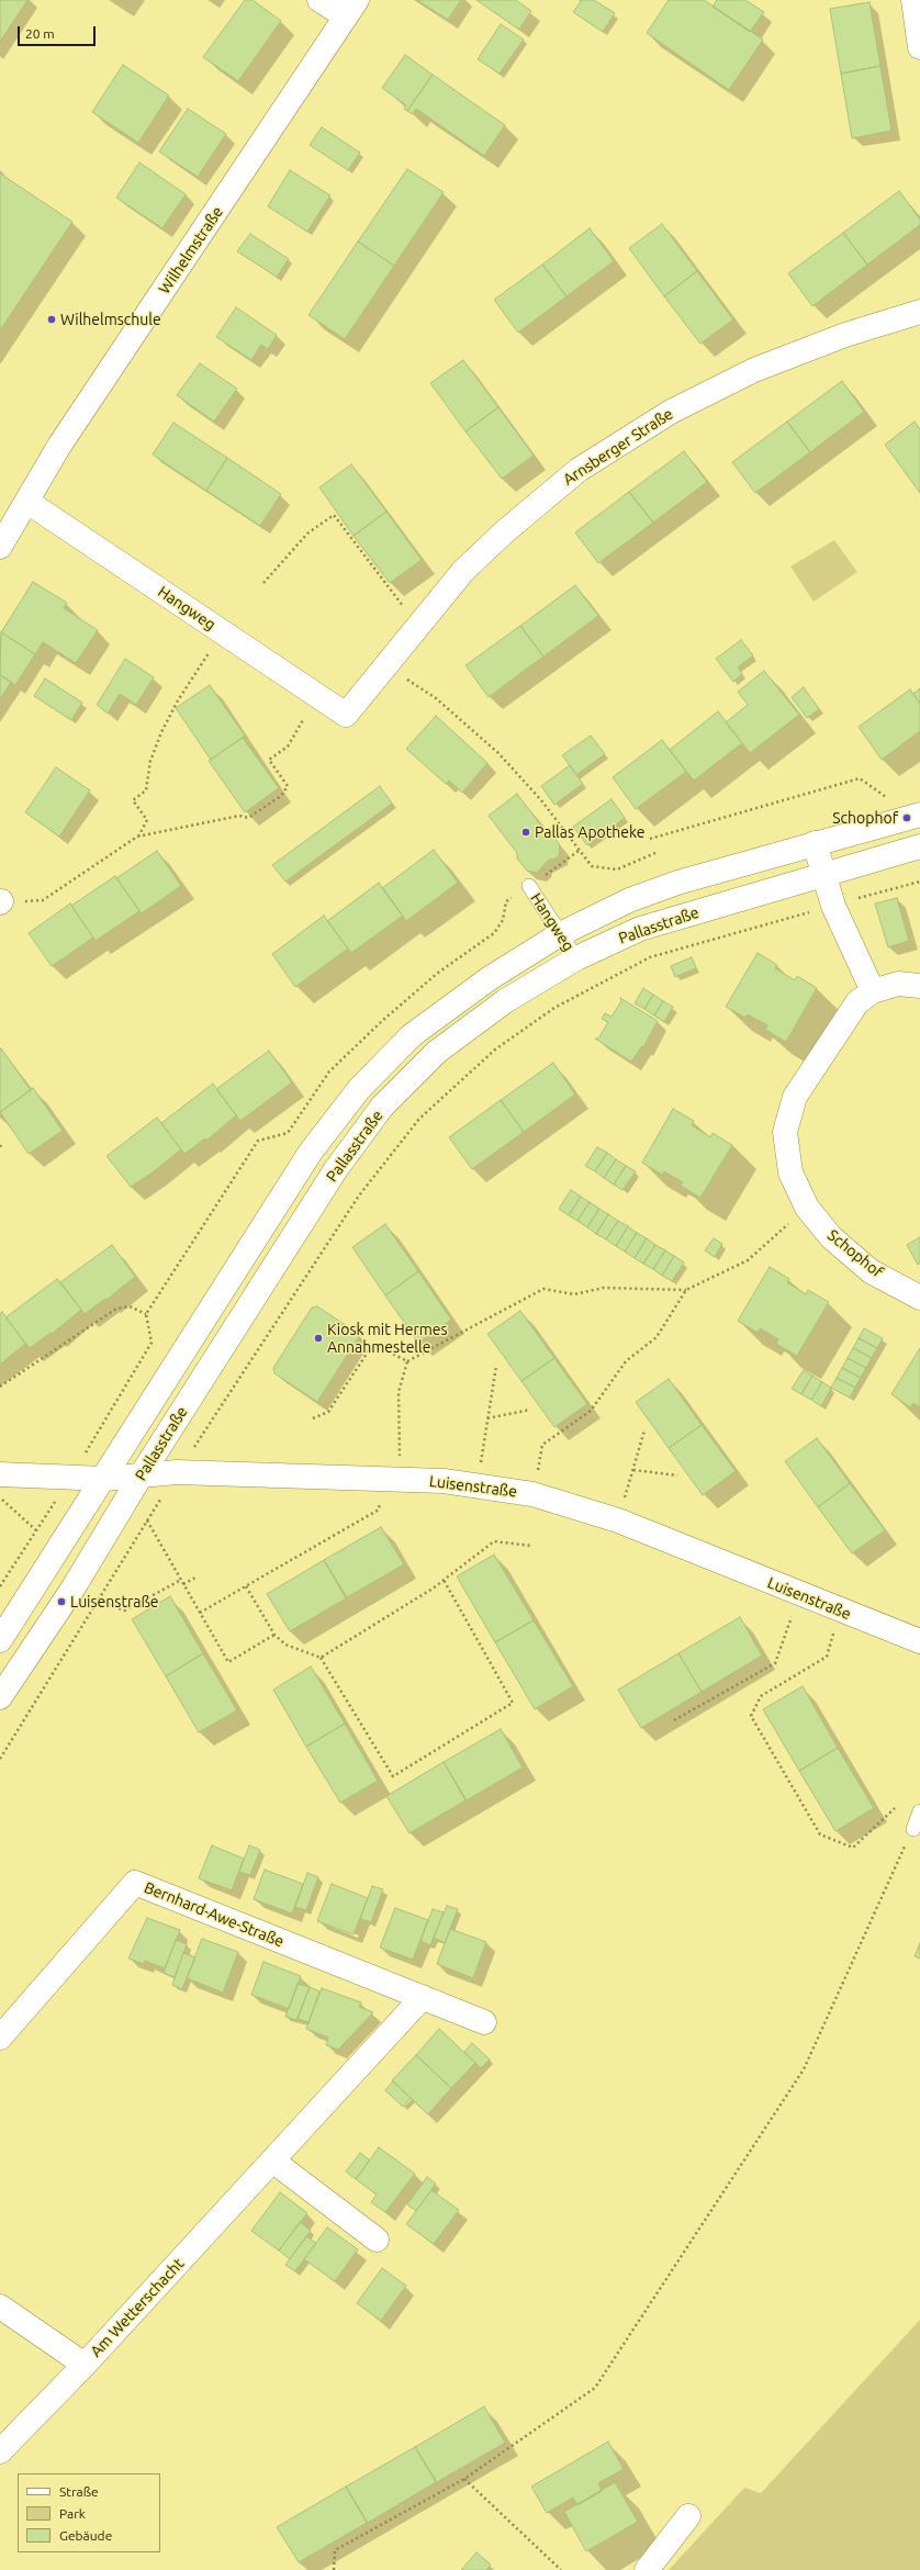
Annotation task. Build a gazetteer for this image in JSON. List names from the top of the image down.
{
  "streets": {
    "street": [
      "Wilhelmstraße",
      "Arnsberger Straße",
      "Hangweg",
      "Pallasstraße",
      "Schophof",
      "Luisenstraße",
      "Bernhard-Awe-Straße",
      "Am Wetterschacht"
    ]
  },
  "crossings": [
    ["Wilhelmstraße", "Hangweg"],
    ["Arnsberger Straße", "Hangweg"],
    ["Hangweg", "Pallasstraße"],
    ["Pallasstraße", "Luisenstraße"],
    ["Bernhard-Awe-Straße", "Am Wetterschacht"]
  ],
  "places": [
    "Wilhelmschule",
    "Schophof",
    "Pallas Apotheke",
    "Kiosk mit Hermes Annahmestelle",
    "Luisenstraße"
  ],
  "legend": ["Straße", "Park", "Gebäude"],
  "scale_bar": "20 m"
}
